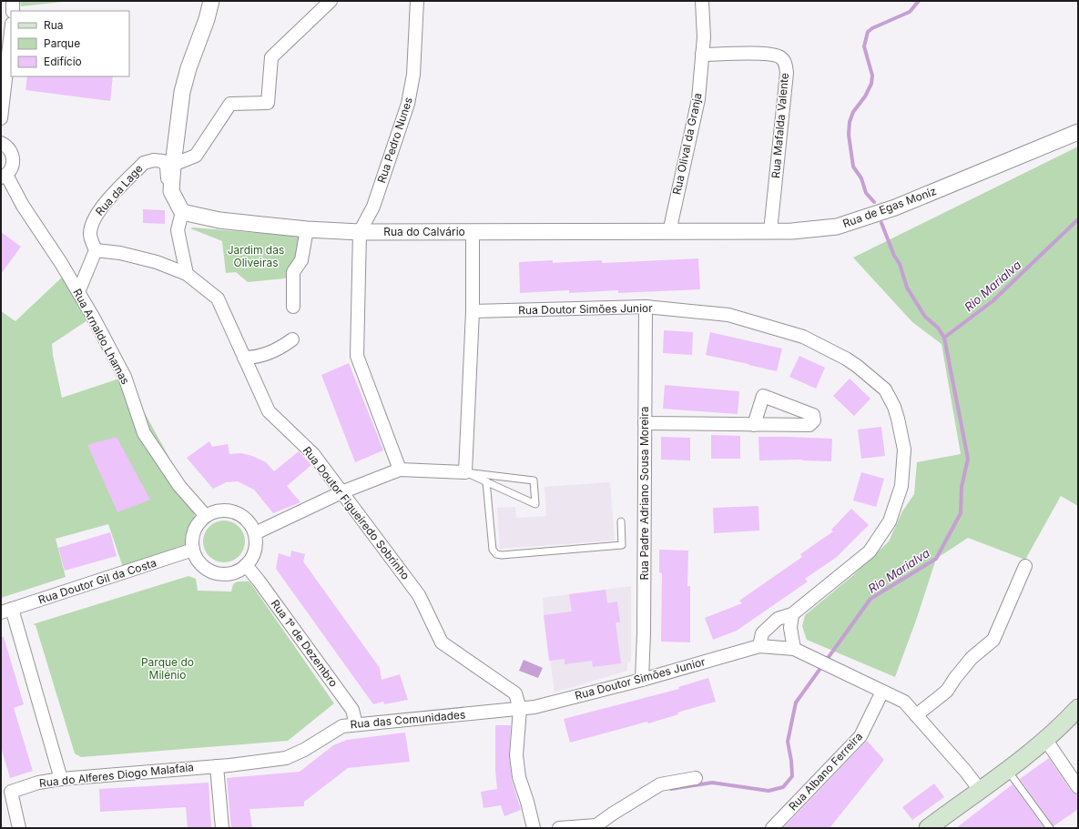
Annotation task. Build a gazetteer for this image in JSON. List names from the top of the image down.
{
  "streets": {
    "street": [
      "Rua Mafalda Valente",
      "Rua Pedro Nunes",
      "Rua Olival da Granja",
      "Rua da Lage",
      "Rua de Egas Moniz",
      "Rua do Calvário",
      "Rua Doutor Simões Junior",
      "Rua Arnaldo Lhamas",
      "Rua Padre Adriano Sousa Moreira",
      "Rua Doutor Figueiredo Sobrinho",
      "Rua Doutor Gil da Costa",
      "Rua 1º de Dezembro",
      "Rua das Comunidades",
      "Rua Albano Ferreira",
      "Rua do Alferes Diogo Malafaia"
    ]
  },
  "crossings": [
    ["Rua Mafalda Valente", "Rua Olival da Granja"],
    ["Rua Mafalda Valente", "Rua de Egas Moniz"],
    ["Rua Pedro Nunes", "Rua do Calvário"],
    ["Rua Olival da Granja", "Rua de Egas Moniz"],
    ["Rua Olival da Granja", "Rua do Calvário"],
    ["Rua da Lage", "Rua Doutor Figueiredo Sobrinho"],
    ["Rua de Egas Moniz", "Rua do Calvário"],
    ["Rua Doutor Simões Junior", "Rua Padre Adriano Sousa Moreira"],
    ["Rua Doutor Simões Junior", "Rua Doutor Figueiredo Sobrinho"],
    ["Rua Doutor Simões Junior", "Rua das Comunidades"],
    ["Rua Doutor Simões Junior", "Rua Albano Ferreira"],
    ["Rua Arnaldo Lhamas", "Rua Doutor Gil da Costa"],
    ["Rua Arnaldo Lhamas", "Rua 1º de Dezembro"],
    ["Rua Doutor Figueiredo Sobrinho", "Rua das Comunidades"],
    ["Rua Doutor Gil da Costa", "Rua 1º de Dezembro"],
    ["Rua 1º de Dezembro", "Rua das Comunidades"],
    ["Rua das Comunidades", "Rua do Alferes Diogo Malafaia"]
  ],
  "water": ["Rio Marialva"],
  "parks": ["Jardim das Oliveiras", "Parque do Milénio"],
  "legend": ["Rua", "Parque", "Edifício"]
}
